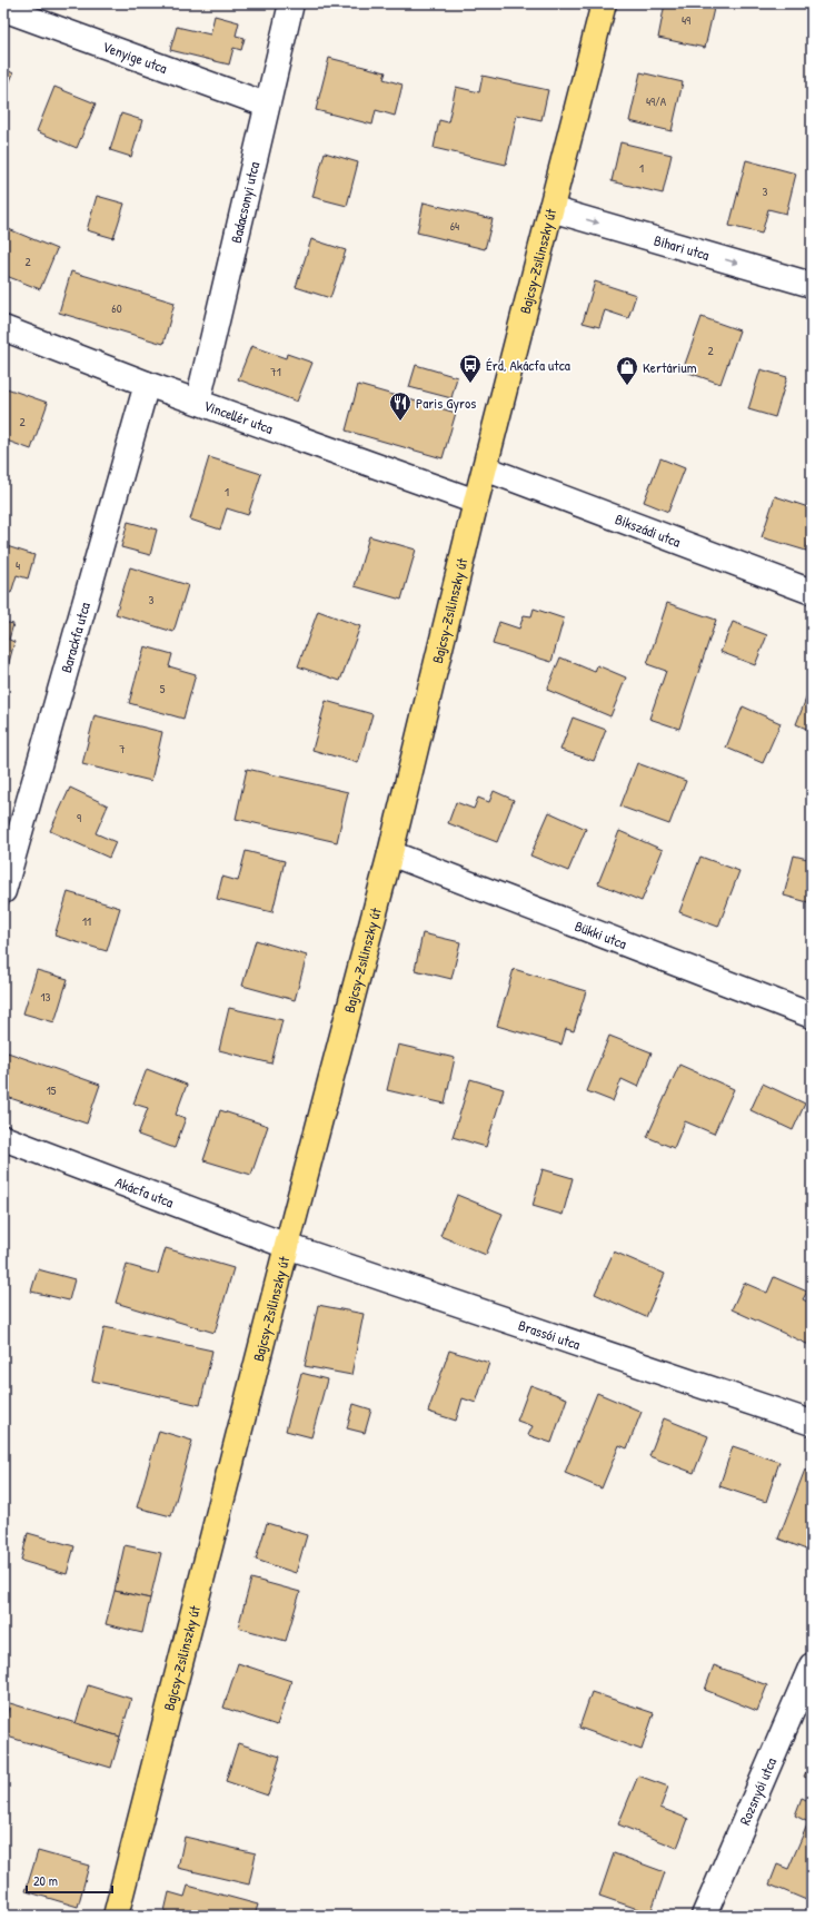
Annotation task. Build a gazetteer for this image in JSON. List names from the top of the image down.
{
  "streets": {
    "main road": ["Bajcsy-Zsilinszky út"],
    "street": [
      "Venyige utca",
      "Badacsonyi utca",
      "Bihari utca",
      "Vincellér utca",
      "Bikszádi utca",
      "Barackfa utca",
      "Bükki utca",
      "Akácfa utca",
      "Brassói utca",
      "Rozsnyói utca"
    ]
  },
  "crossings": [
    ["Venyige utca", "Badacsonyi utca"],
    ["Badacsonyi utca", "Vincellér utca"],
    ["Bihari utca", "Bajcsy-Zsilinszky út"],
    ["Bajcsy-Zsilinszky út", "Vincellér utca"],
    ["Bajcsy-Zsilinszky út", "Bikszádi utca"],
    ["Bajcsy-Zsilinszky út", "Bükki utca"],
    ["Bajcsy-Zsilinszky út", "Akácfa utca"],
    ["Bajcsy-Zsilinszky út", "Brassói utca"],
    ["Vincellér utca", "Barackfa utca"],
    ["Akácfa utca", "Brassói utca"]
  ],
  "one_way": ["Bihari utca"],
  "places": {
    "bus stop": ["Érd, Akácfa utca"],
    "shop": ["Kertárium"],
    "restaurant": ["Paris Gyros"]
  },
  "house_numbers": [
    "49",
    "49/A",
    "1",
    "3",
    "64",
    "2",
    "60",
    "2",
    "71",
    "2",
    "1",
    "4",
    "3",
    "5",
    "7",
    "9",
    "11",
    "13",
    "15"
  ],
  "scale_bar": "20 m"
}
